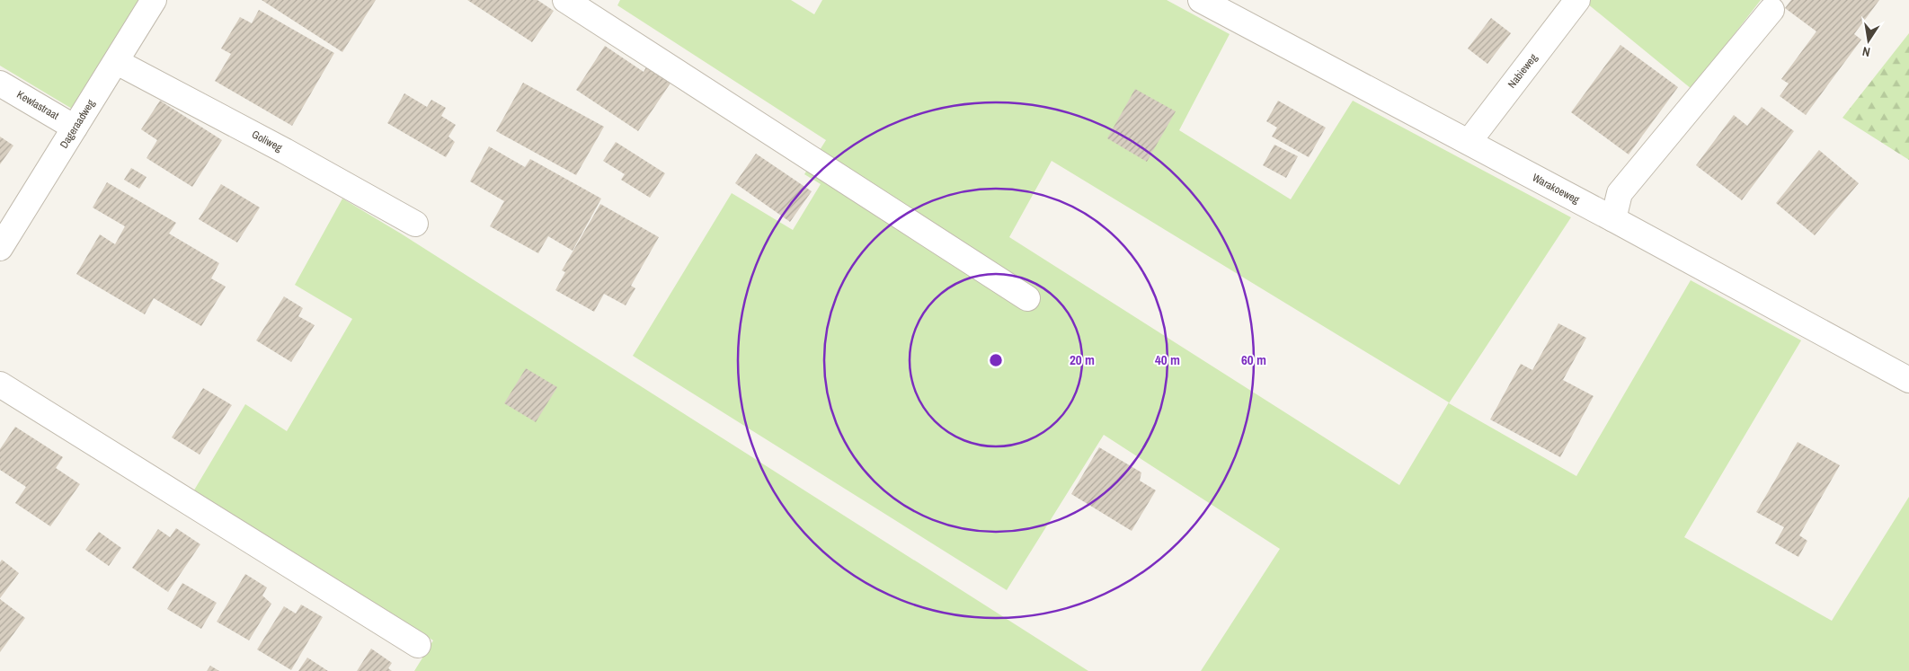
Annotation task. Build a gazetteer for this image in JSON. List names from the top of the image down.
{
  "streets": {
    "street": [
      "Nabieweg",
      "Kewlastraat",
      "Dageraadweg",
      "Goliweg",
      "Warakoeweg"
    ]
  },
  "crossings": [
    ["Nabieweg", "Warakoeweg"],
    ["Kewlastraat", "Dageraadweg"],
    ["Dageraadweg", "Goliweg"]
  ],
  "north": "bottom",
  "rings": ["20 m", "40 m", "60 m"]
}
